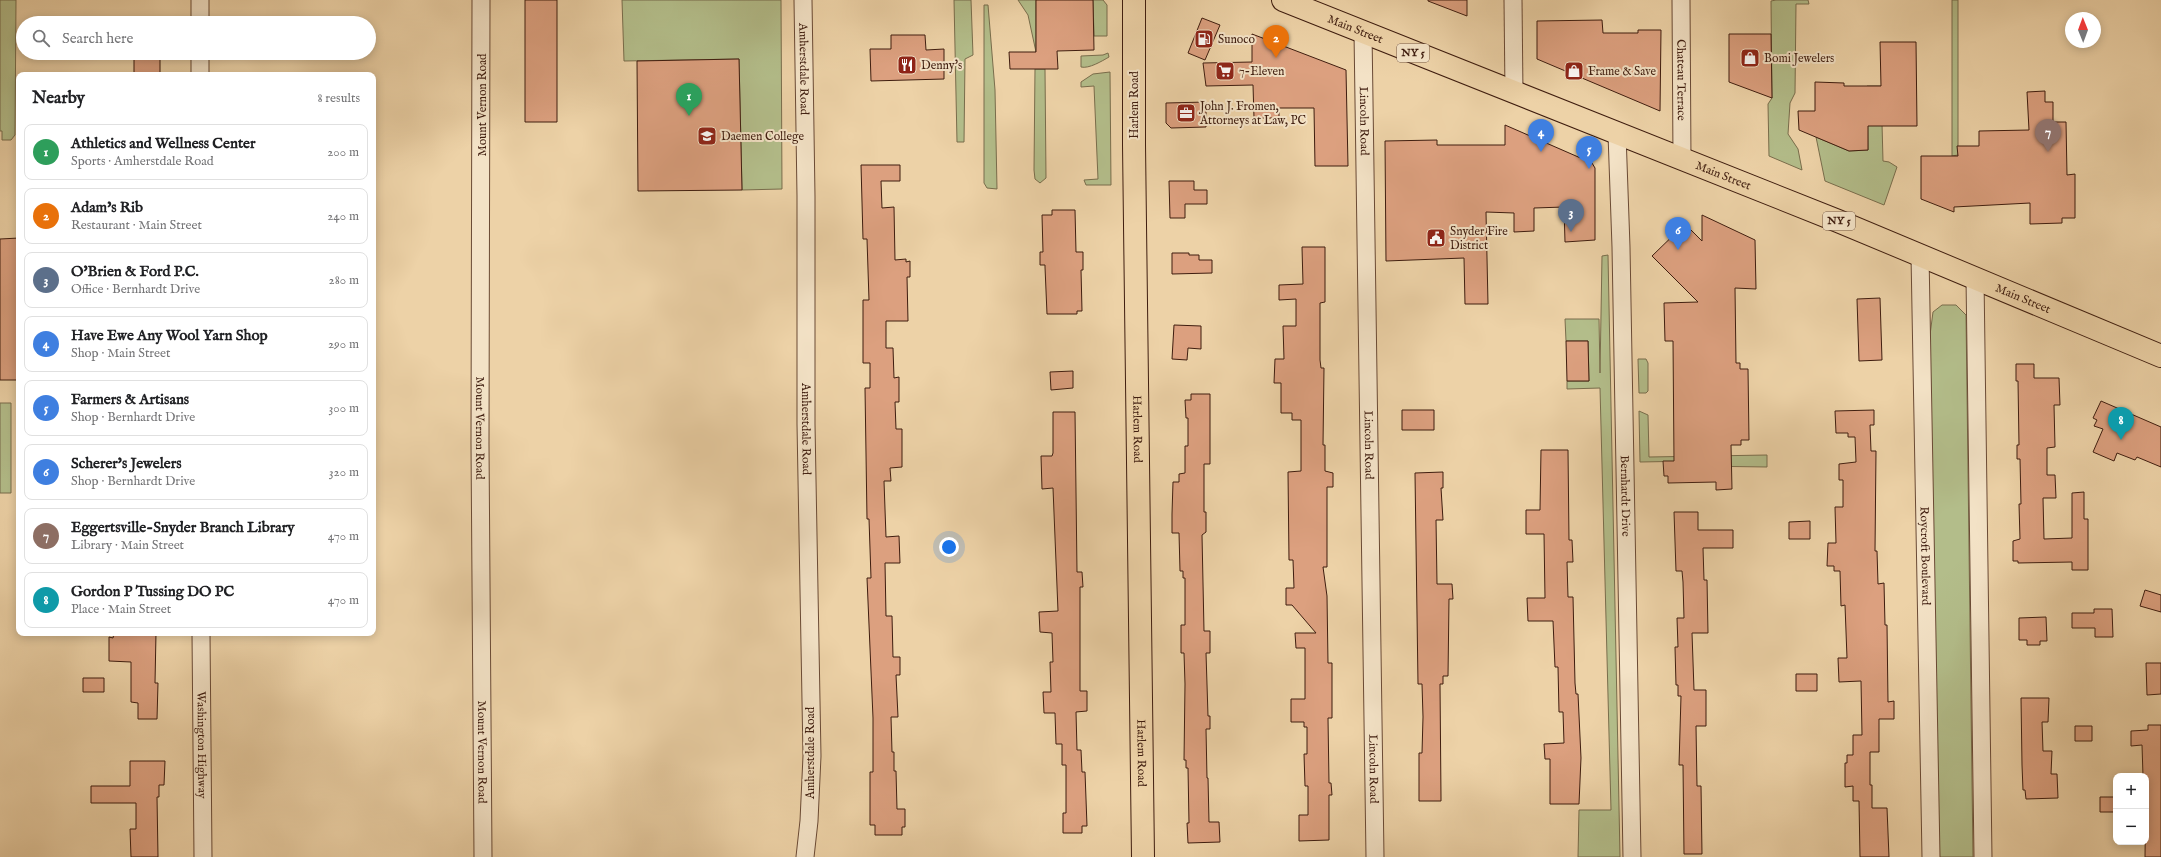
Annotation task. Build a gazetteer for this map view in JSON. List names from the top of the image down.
{
  "streets": {
    "main road": ["Main Street", "NY 5", "Harlem Road"],
    "street": [
      "Amherstdale Road",
      "Chateau Terrace",
      "Mount Vernon Road",
      "Lincoln Road",
      "Bernhardt Drive",
      "Roycroft Boulevard",
      "Washington Highway"
    ]
  },
  "crossings": [
    ["Main Street", "Chateau Terrace"],
    ["Main Street", "Lincoln Road"],
    ["Main Street", "Bernhardt Drive"],
    ["Main Street", "Roycroft Boulevard"]
  ],
  "places": {
    "fuel station": ["Sunoco"],
    "shop": ["Bomi Jewelers", "Frame & Save"],
    "restaurant": ["Denny's"],
    "supermarket": ["7-Eleven"],
    "office": ["John J. Fromen, Attorneys at Law, PC"],
    "school or university": ["Daemen College"],
    "public building": ["Snyder Fire District"]
  },
  "north": "top",
  "page": {
    "search": "Search here",
    "pins": [
      "2",
      "1",
      "4",
      "7",
      "5",
      "3",
      "6",
      "8"
    ],
    "heading": ["Nearby", "8 results"],
    "list": [
      {
        "mark": "1",
        "name": "Athletics and Wellness Center",
        "note": "Sports · Amherstdale Road",
        "value": "200 m"
      },
      {
        "mark": "2",
        "name": "Adam's Rib",
        "note": "Restaurant · Main Street",
        "value": "240 m"
      },
      {
        "mark": "3",
        "name": "O'Brien & Ford P.C.",
        "note": "Office · Bernhardt Drive",
        "value": "280 m"
      },
      {
        "mark": "4",
        "name": "Have Ewe Any Wool Yarn Shop",
        "note": "Shop · Main Street",
        "value": "290 m"
      },
      {
        "mark": "5",
        "name": "Farmers & Artisans",
        "note": "Shop · Bernhardt Drive",
        "value": "300 m"
      },
      {
        "mark": "6",
        "name": "Scherer's Jewelers",
        "note": "Shop · Bernhardt Drive",
        "value": "320 m"
      },
      {
        "mark": "7",
        "name": "Eggertsville-Snyder Branch Library",
        "note": "Library · Main Street",
        "value": "470 m"
      },
      {
        "mark": "8",
        "name": "Gordon P Tussing DO PC",
        "note": "Place · Main Street",
        "value": "470 m"
      }
    ],
    "map_buttons": ["+", "−"]
  }
}
